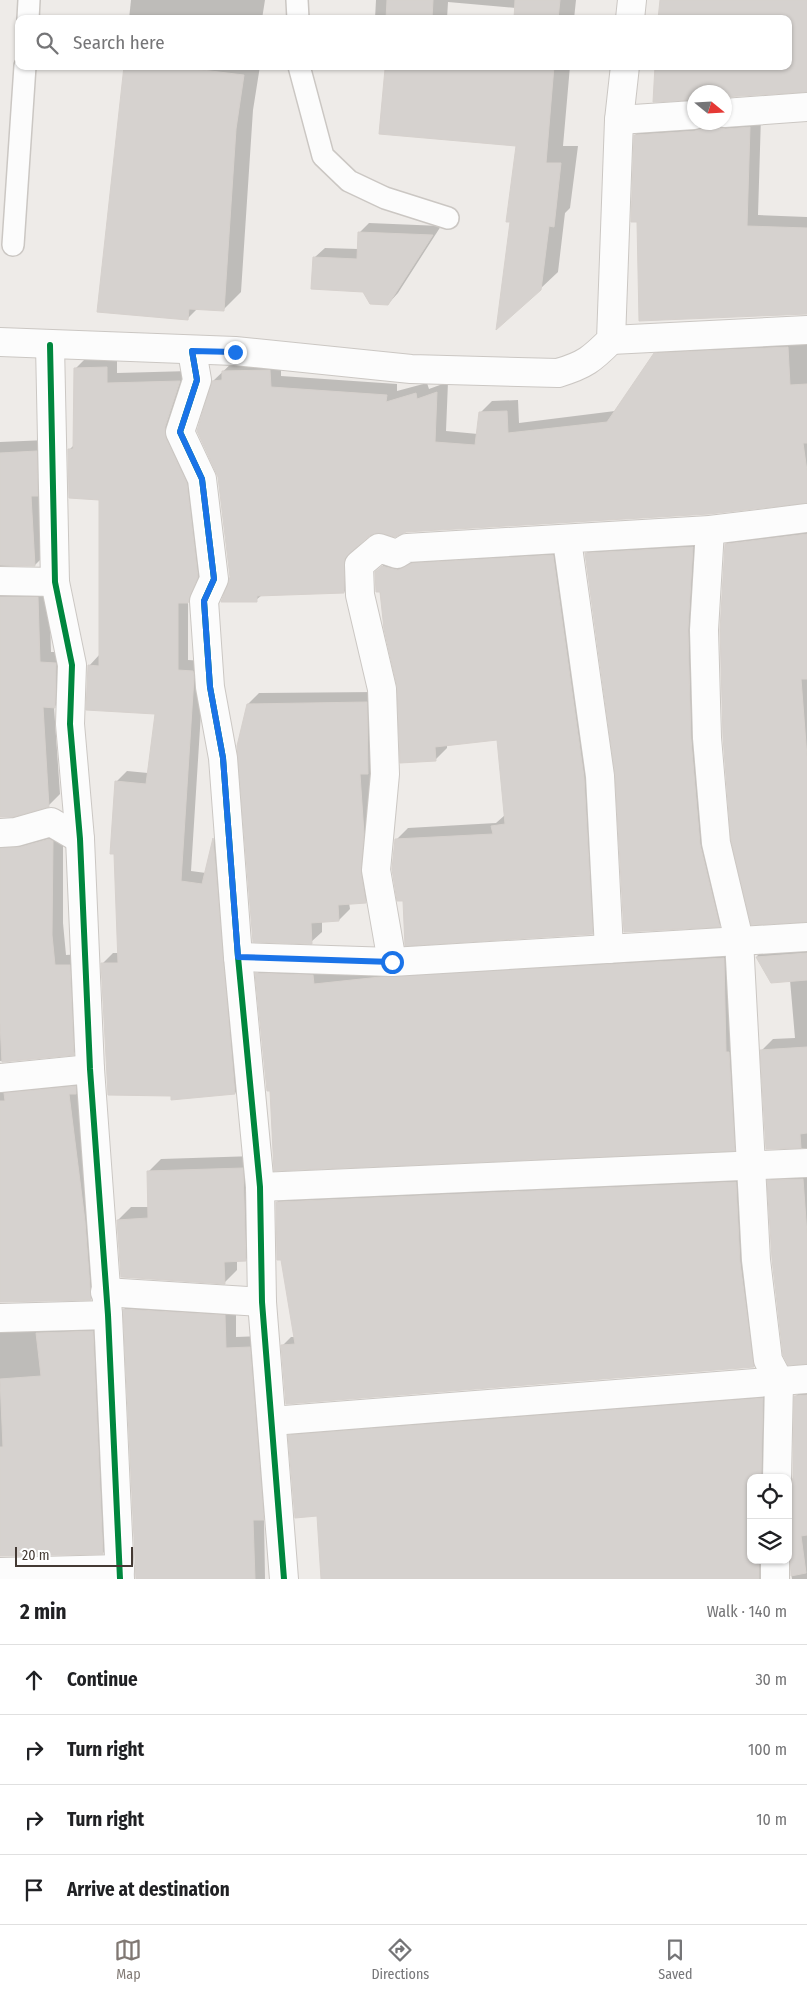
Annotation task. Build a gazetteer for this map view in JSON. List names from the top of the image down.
{
  "scale_bar": "20 m",
  "north": "right",
  "page": {
    "search": "Search here",
    "scale": "20 m",
    "heading": ["2 min", "Walk · 140 m"],
    "list": [
      ["Continue", "30 m"],
      ["Turn right", "100 m"],
      ["Turn right", "10 m"],
      "Arrive at destination"
    ],
    "nav": ["Map", "Directions", "Saved"]
  }
}
